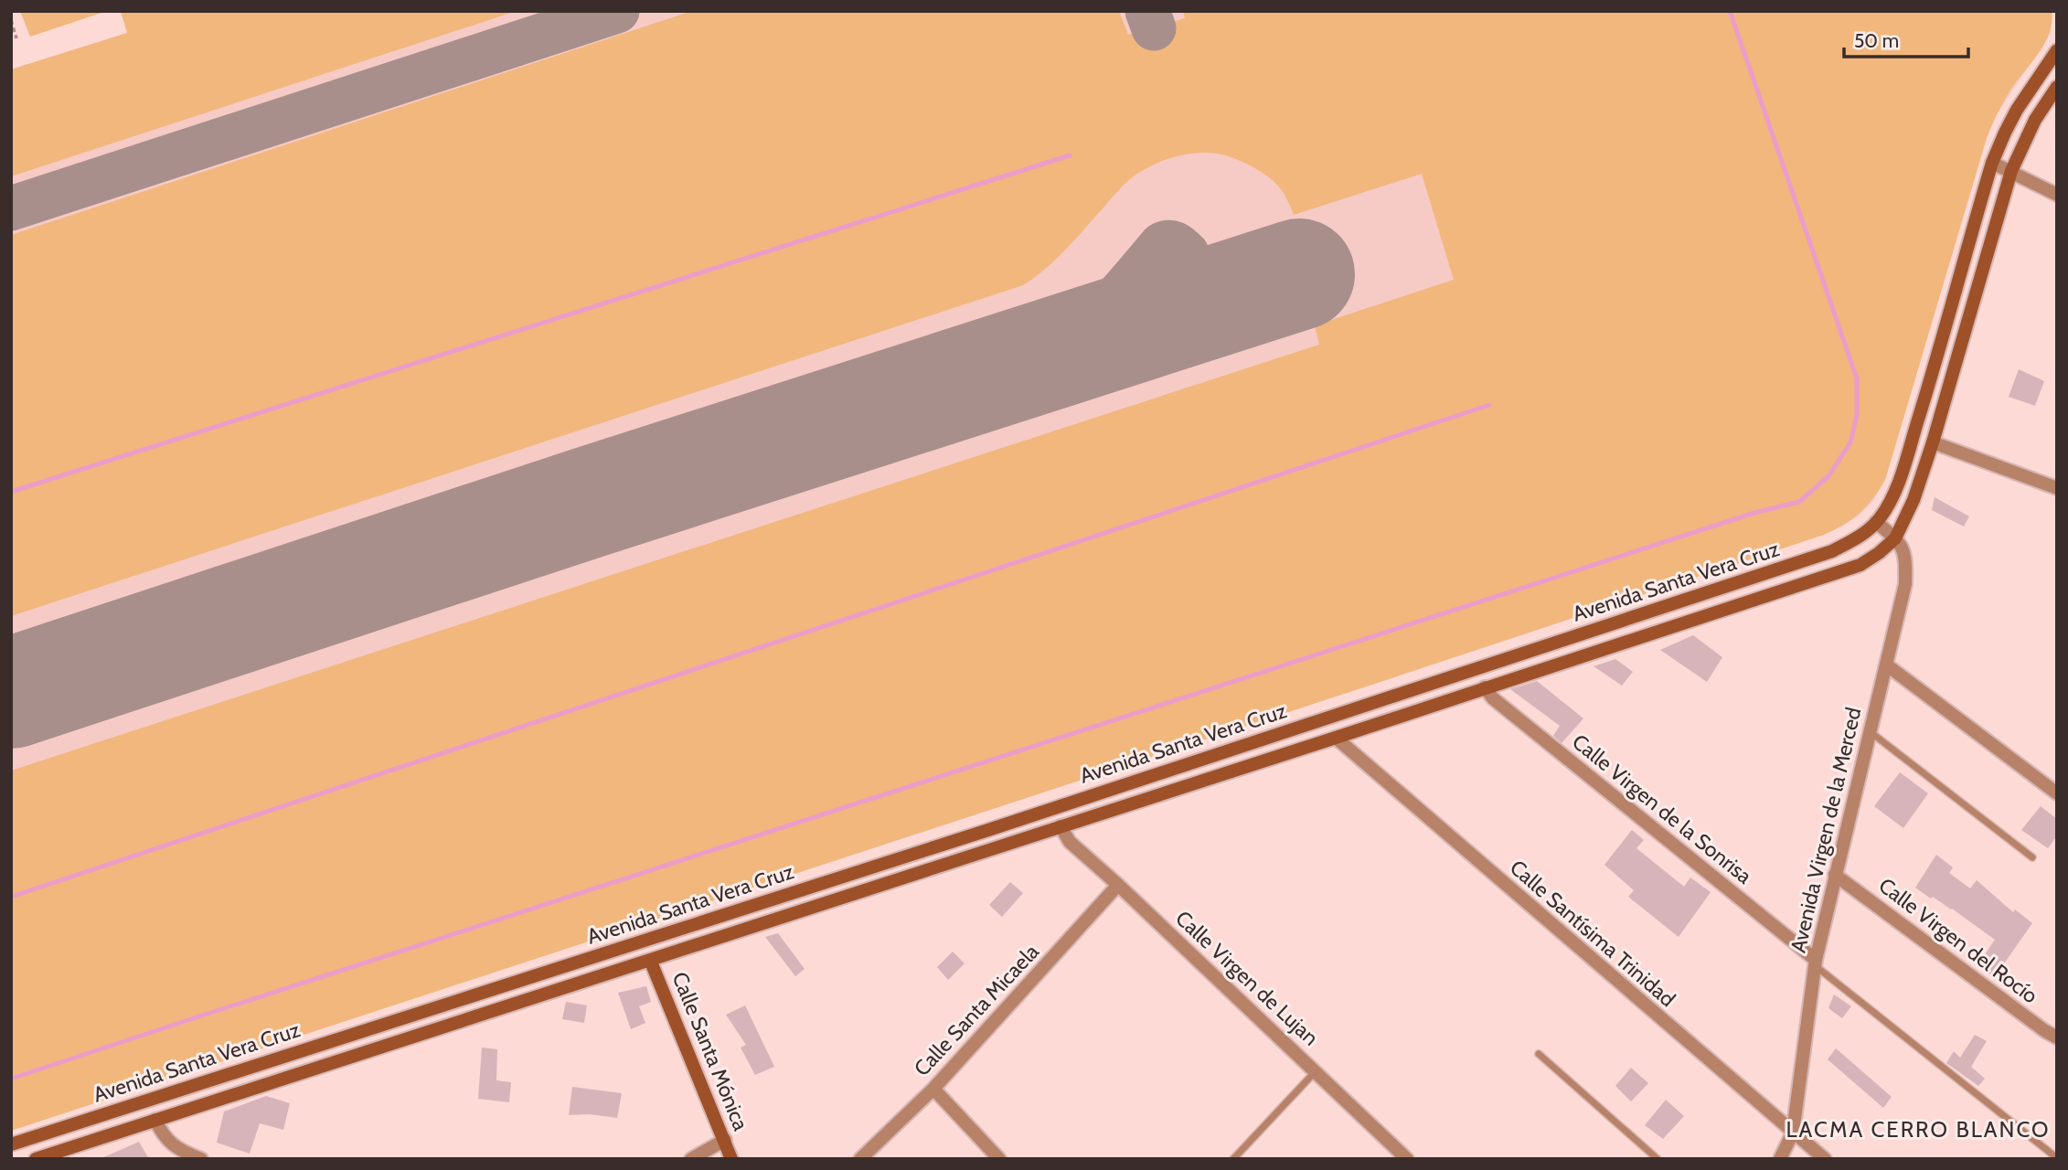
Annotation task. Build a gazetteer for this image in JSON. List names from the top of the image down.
{
  "streets": {
    "main road": ["Avenida Santa Vera Cruz", "Calle Santa Mónica"],
    "street": [
      "Calle Virgen de la Sonrisa",
      "Avenida Virgen de la Merced",
      "Calle Santísima Trinidad",
      "Calle Virgen del Rocío",
      "Calle Virgen de Lujan",
      "Calle Santa Micaela"
    ]
  },
  "crossings": [
    ["Avenida Santa Vera Cruz", "Calle Virgen de la Sonrisa"],
    ["Avenida Santa Vera Cruz", "Avenida Virgen de la Merced"],
    ["Avenida Santa Vera Cruz", "Calle Santísima Trinidad"],
    ["Avenida Santa Vera Cruz", "Calle Virgen de Lujan"],
    ["Avenida Santa Vera Cruz", "Calle Santa Mónica"],
    ["Calle Virgen de la Sonrisa", "Avenida Virgen de la Merced"],
    ["Avenida Virgen de la Merced", "Calle Santísima Trinidad"],
    ["Avenida Virgen de la Merced", "Calle Virgen del Rocío"],
    ["Calle Virgen de Lujan", "Calle Santa Micaela"]
  ],
  "districts": ["LACMA CERRO BLANCO"],
  "scale_bar": "50 m"
}
